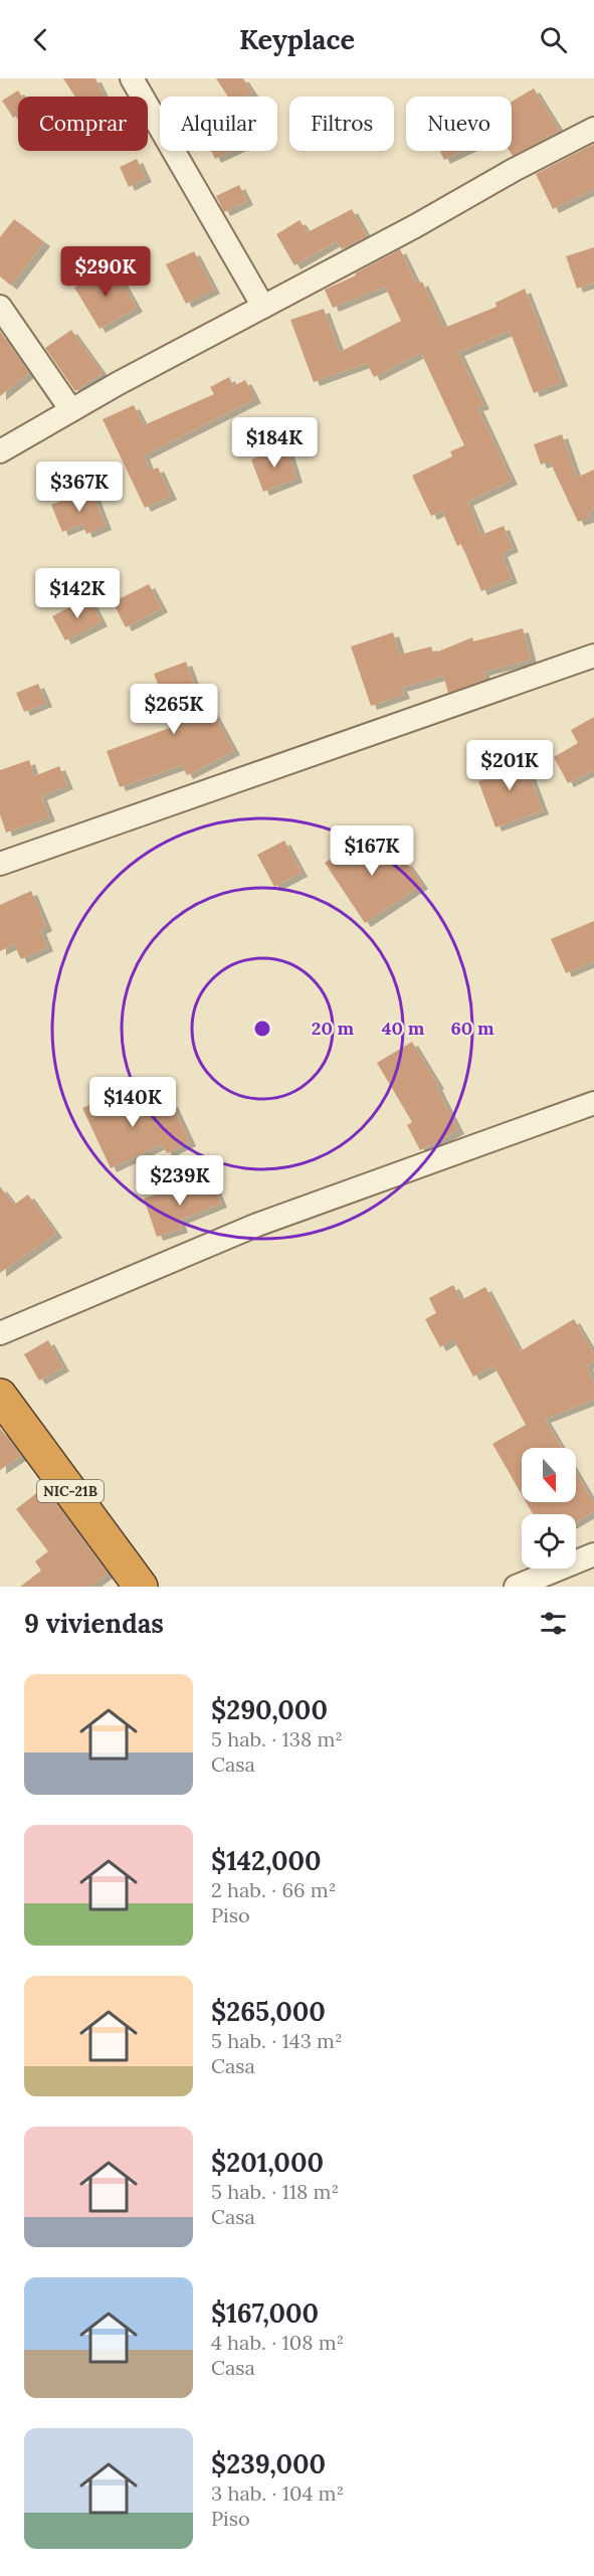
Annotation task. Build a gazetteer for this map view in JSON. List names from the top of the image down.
{
  "streets": {
    "highway": ["NIC-21B"]
  },
  "north": "bottom",
  "page": {
    "header": "Keyplace",
    "chip": [
      "Comprar",
      "Alquilar",
      "Filtros",
      "Nuevo"
    ],
    "price": [
      "$290K",
      "$184K",
      "$367K",
      "$142K",
      "$265K",
      "$201K",
      "$167K",
      "$140K",
      "$239K"
    ],
    "heading": "9 viviendas",
    "list": [
      {
        "name": "$290,000",
        "note": "5 hab. · 138 m² · Casa"
      },
      {
        "name": "$142,000",
        "note": "2 hab. · 66 m² · Piso"
      },
      {
        "name": "$265,000",
        "note": "5 hab. · 143 m² · Casa"
      },
      {
        "name": "$201,000",
        "note": "5 hab. · 118 m² · Casa"
      },
      {
        "name": "$167,000",
        "note": "4 hab. · 108 m² · Casa"
      },
      {
        "name": "$239,000",
        "note": "3 hab. · 104 m² · Piso"
      }
    ]
  },
  "rings": ["20 m", "40 m", "60 m"]
}
